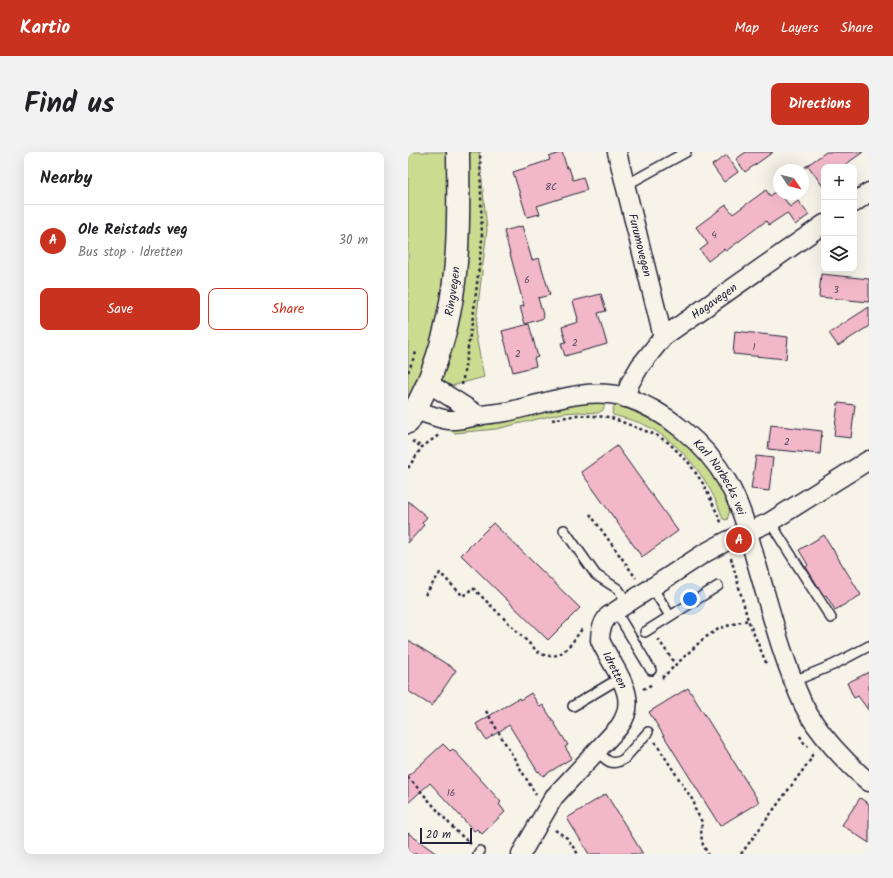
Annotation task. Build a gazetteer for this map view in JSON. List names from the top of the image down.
{
  "streets": {
    "main road": ["Ringvegen"],
    "street": [
      "Furumovegen",
      "Hagavegen",
      "Karl Norbecks vei",
      "Idretten"
    ]
  },
  "crossings": [
    ["Furumovegen", "Hagavegen"],
    ["Ringvegen", "Karl Norbecks vei"],
    ["Hagavegen", "Karl Norbecks vei"],
    ["Karl Norbecks vei", "Idretten"]
  ],
  "house_numbers": [
    "8C",
    "4",
    "6",
    "3",
    "2",
    "1",
    "2",
    "2",
    "16"
  ],
  "scale_bar": "20 m",
  "north": "bottom right",
  "page": {
    "header": "Kartio",
    "nav": ["Map", "Layers", "Share"],
    "title": "Find us",
    "buttons": [
      "Directions",
      ["Save", "Share"]
    ],
    "heading": "Nearby",
    "map_buttons": ["+", "−"],
    "list": [
      {
        "mark": "A",
        "name": "Ole Reistads veg",
        "note": "Bus stop · Idretten",
        "value": "30 m"
      }
    ],
    "pins": "A",
    "scale": "20 m"
  }
}
